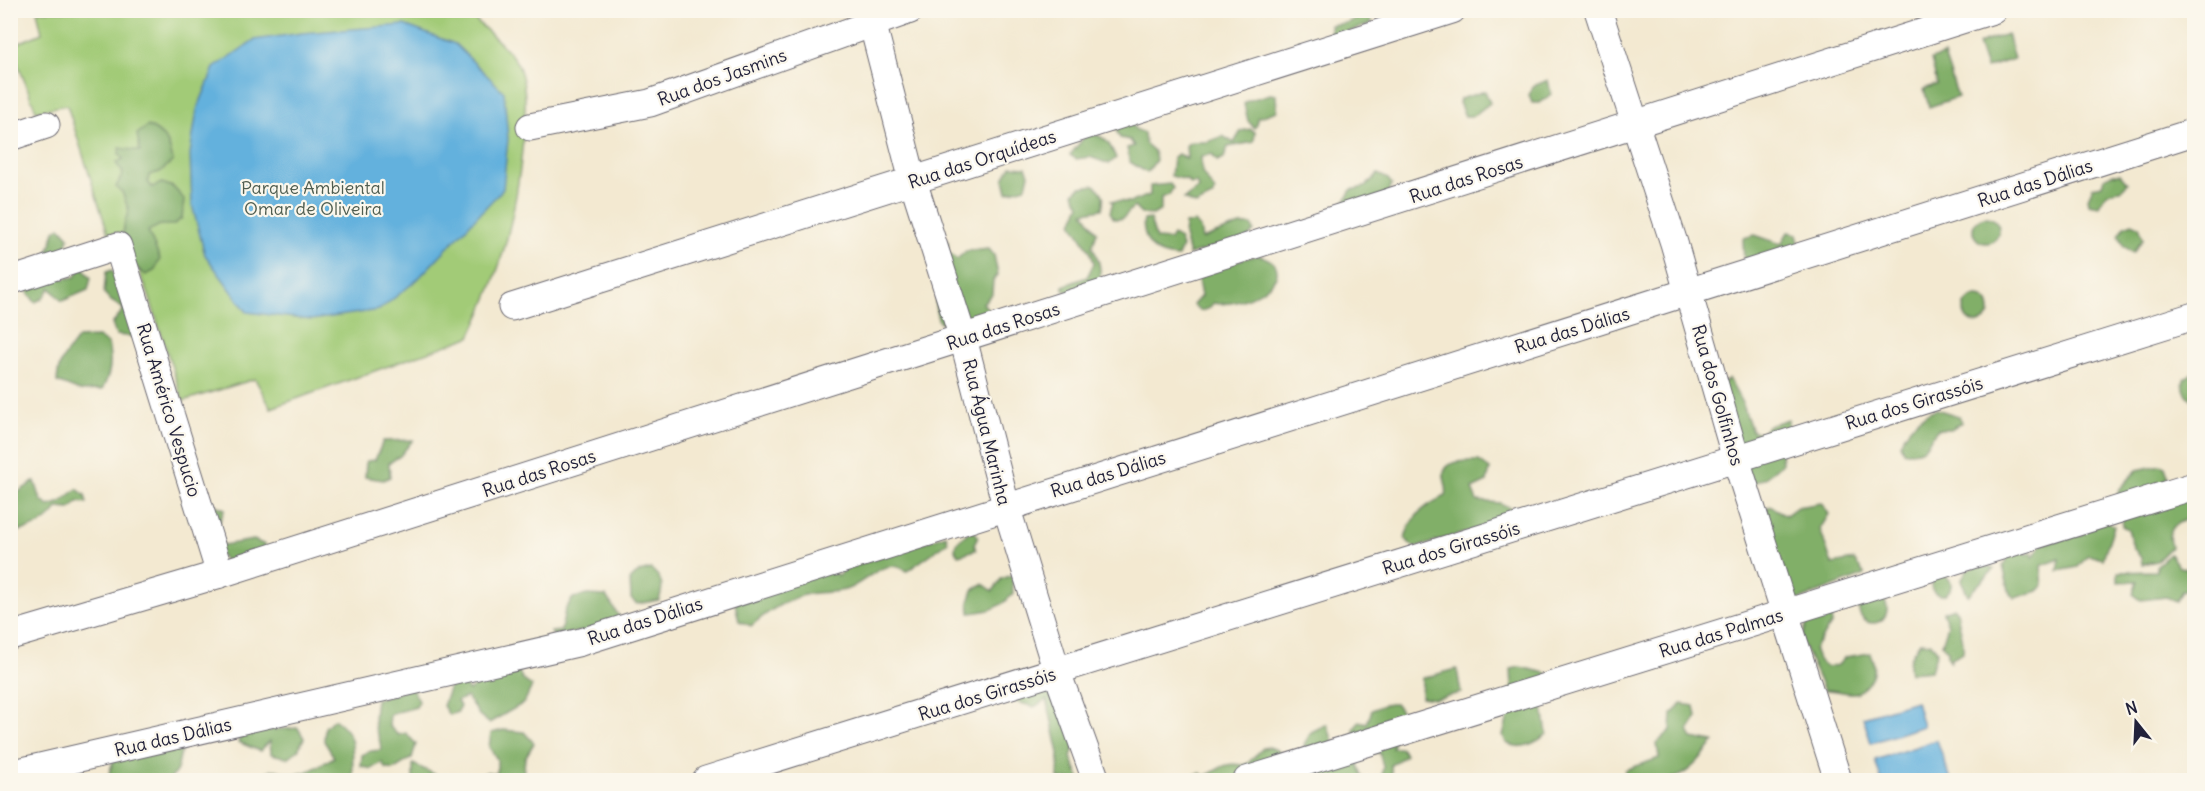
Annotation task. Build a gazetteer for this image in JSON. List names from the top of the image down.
{
  "streets": {
    "street": [
      "Rua dos Jasmins",
      "Rua das Orquídeas",
      "Rua das Rosas",
      "Rua das Dálias",
      "Rua dos Golfinhos",
      "Rua dos Girassóis",
      "Rua Américo Vespucio",
      "Rua Água Marinha",
      "Rua das Palmas"
    ]
  },
  "crossings": [
    ["Rua dos Jasmins", "Rua Água Marinha"],
    ["Rua das Orquídeas", "Rua Água Marinha"],
    ["Rua das Rosas", "Rua dos Golfinhos"],
    ["Rua das Rosas", "Rua Américo Vespucio"],
    ["Rua das Rosas", "Rua Água Marinha"],
    ["Rua das Dálias", "Rua dos Golfinhos"],
    ["Rua das Dálias", "Rua Água Marinha"],
    ["Rua dos Golfinhos", "Rua dos Girassóis"],
    ["Rua dos Golfinhos", "Rua das Palmas"],
    ["Rua dos Girassóis", "Rua Água Marinha"]
  ],
  "parks": ["Parque Ambiental Omar de Oliveira"],
  "north": "top"
}
